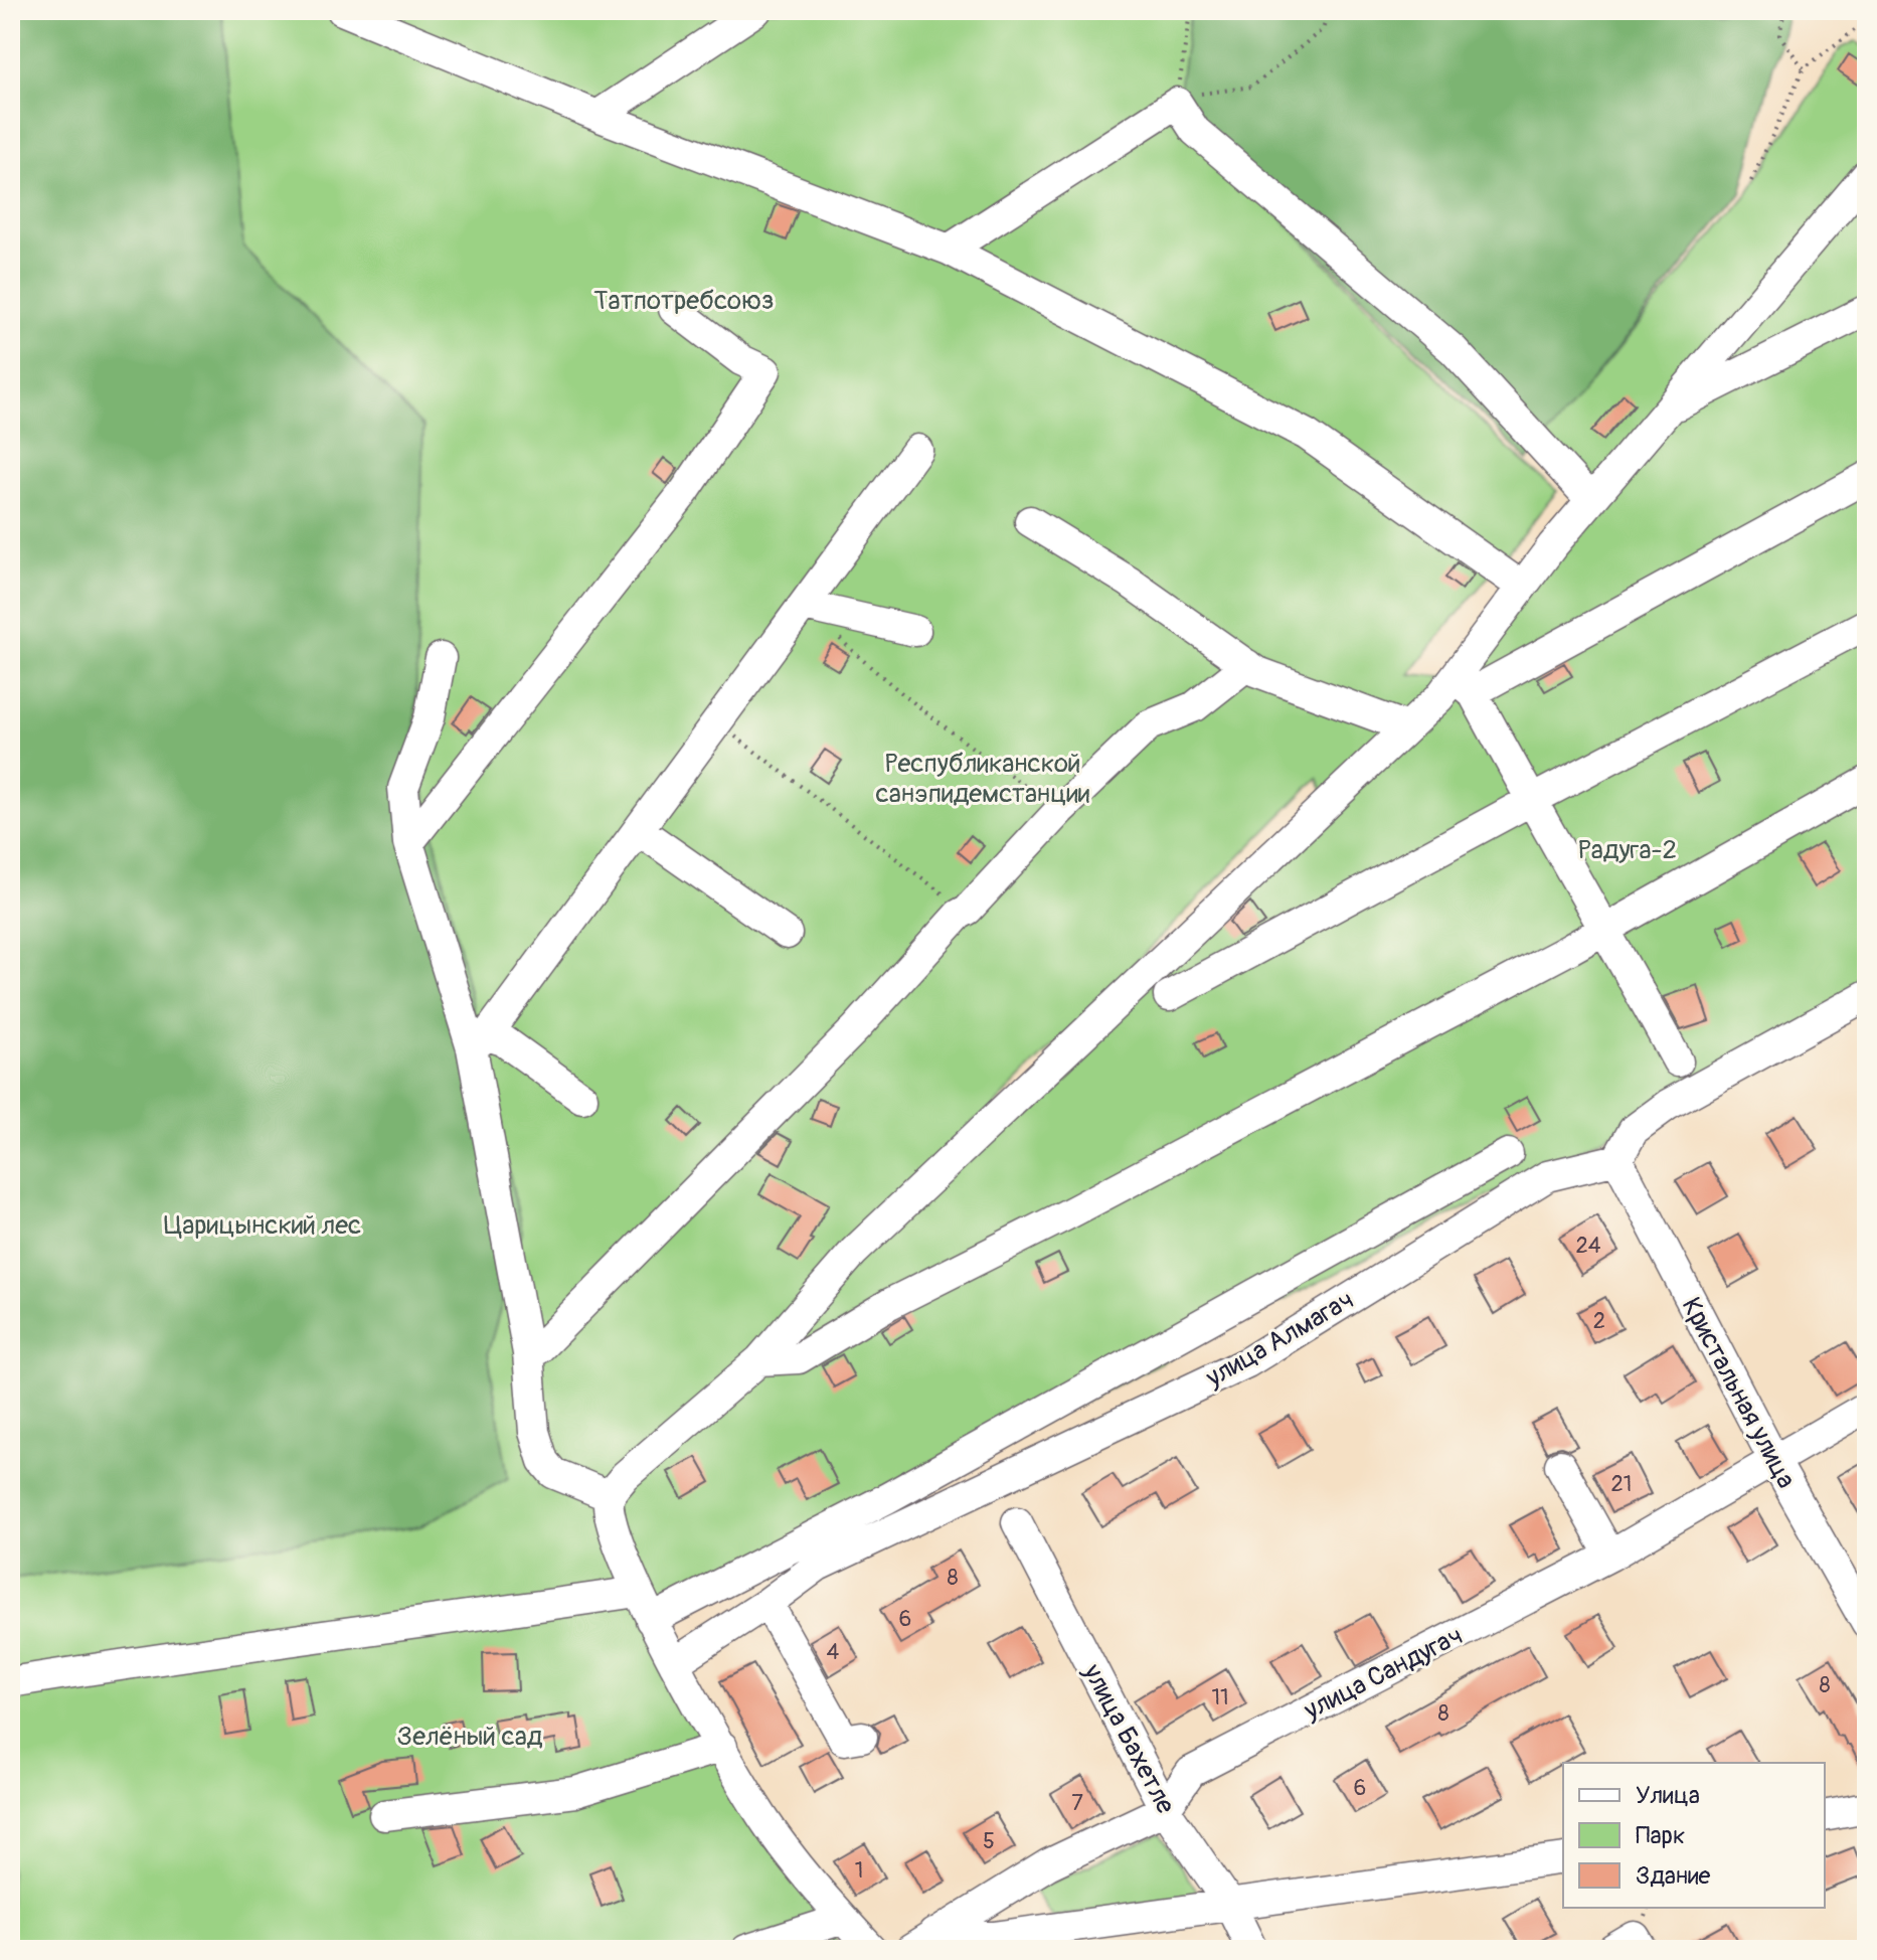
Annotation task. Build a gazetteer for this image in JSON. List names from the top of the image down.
{
  "streets": {
    "street": [
      "улица Алмагач",
      "Кристальная улица",
      "улица Сандугач",
      "улица Бахетле"
    ]
  },
  "crossings": [
    ["улица Алмагач", "Кристальная улица"],
    ["Кристальная улица", "улица Сандугач"],
    ["улица Сандугач", "улица Бахетле"]
  ],
  "parks": [
    "Татпотребсоюз",
    "Республиканской санэпидемстанции",
    "Радуга-2",
    "Царицынский лес",
    "Зелёный сад"
  ],
  "house_numbers": [
    "24",
    "2",
    "21",
    "8",
    "6",
    "4",
    "8",
    "11",
    "8",
    "6",
    "7",
    "5",
    "1"
  ],
  "legend": ["Улица", "Парк", "Здание"]
}
